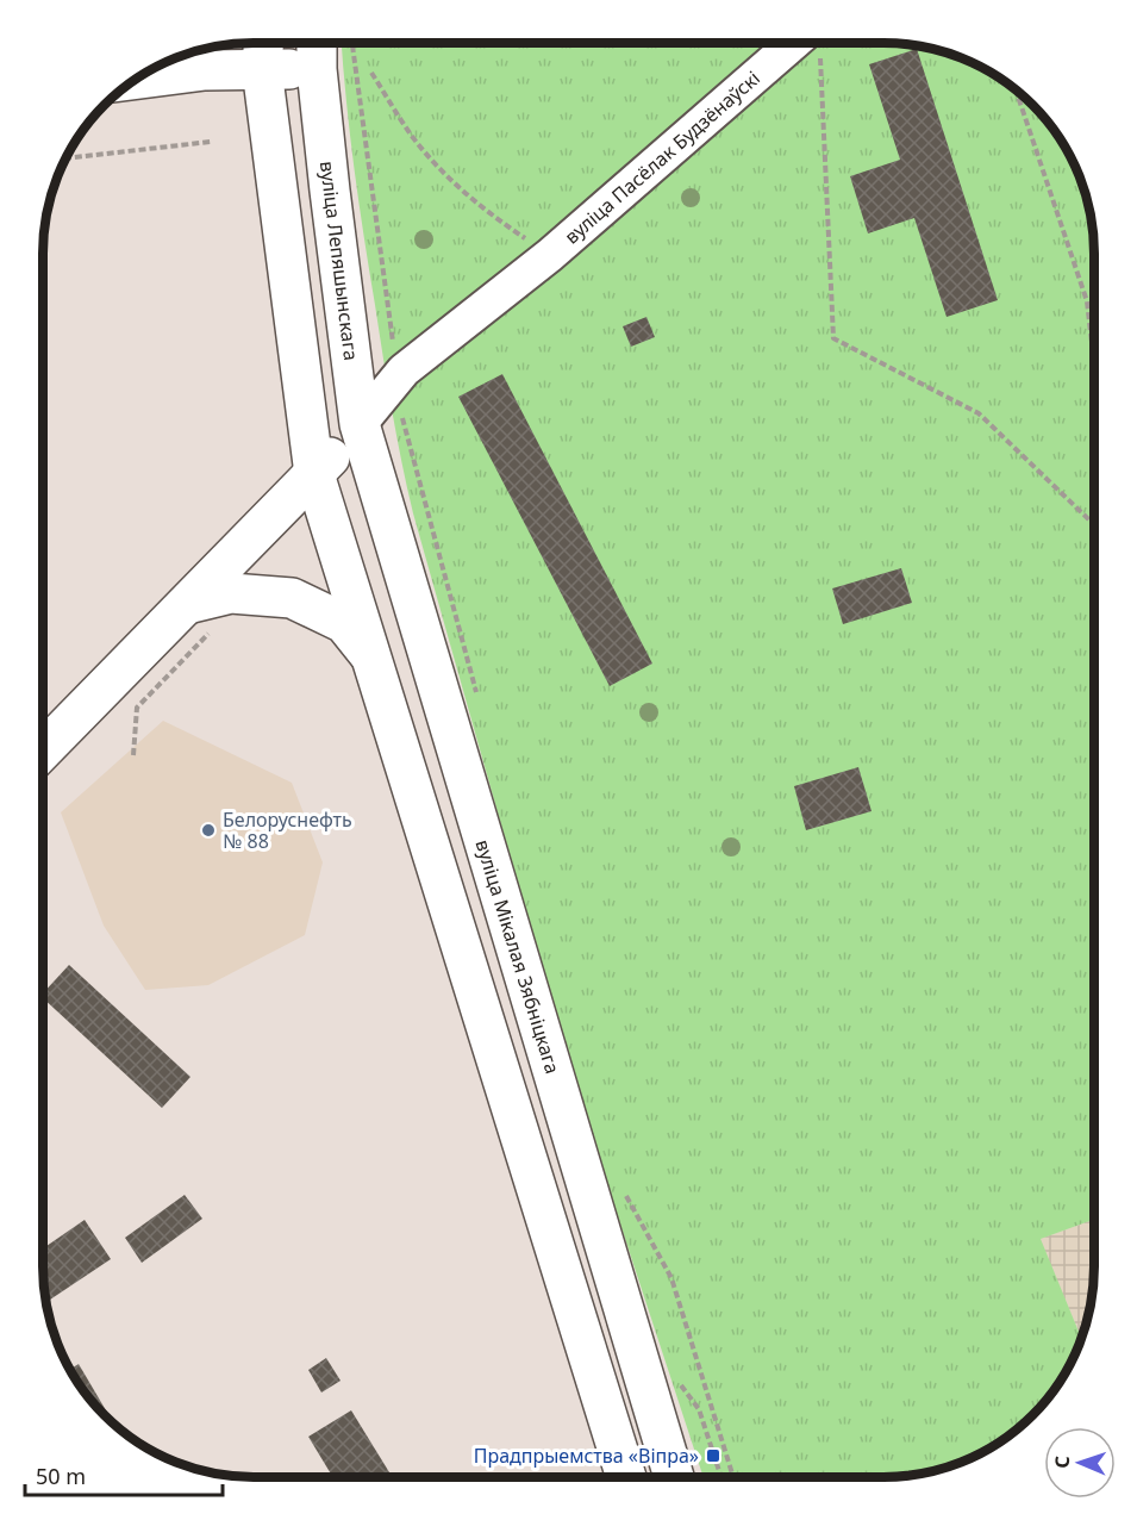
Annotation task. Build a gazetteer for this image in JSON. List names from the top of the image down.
{
  "streets": {
    "main road": ["вуліца Лепяшынскага", "вуліца Мікалая Зябніцкага"],
    "lane": ["вуліца Пасёлак Будзёнаўскі"]
  },
  "crossings": [
    ["вуліца Пасёлак Будзёнаўскі", "вуліца Лепяшынскага"],
    ["вуліца Пасёлак Будзёнаўскі", "вуліца Мікалая Зябніцкага"],
    ["вуліца Лепяшынскага", "вуліца Мікалая Зябніцкага"]
  ],
  "places": {
    "other": ["Белоруснефть № 88"],
    "transit": ["Прадпрыемства «Віпра»"]
  },
  "scale_bar": "50 m",
  "north": "left"
}
